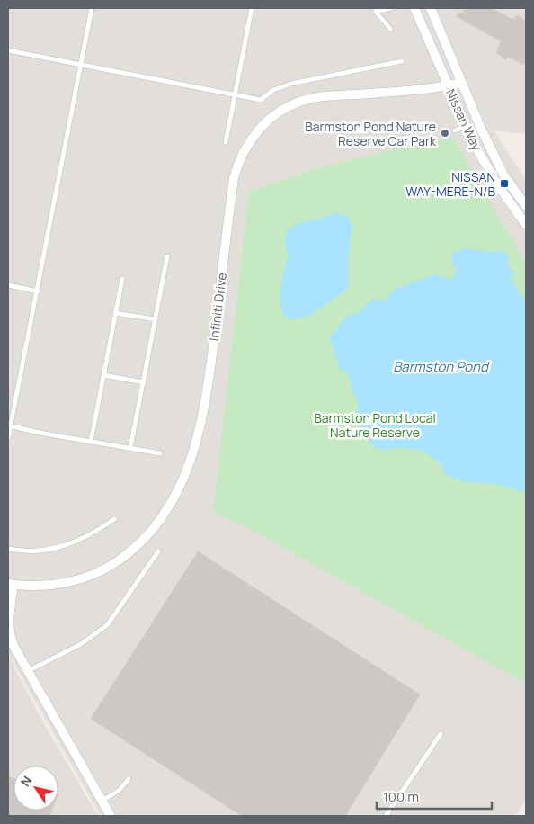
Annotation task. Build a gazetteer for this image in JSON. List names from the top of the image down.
{
  "streets": {
    "street": ["Nissan Way", "Infiniti Drive"]
  },
  "crossings": [
    ["Nissan Way", "Infiniti Drive"]
  ],
  "water": ["Barmston Pond"],
  "parks": ["Barmston Pond Local Nature Reserve"],
  "places": {
    "other": ["Barmston Pond Nature Reserve Car Park"],
    "transit": ["NISSAN WAY-MERE-N/B"]
  },
  "scale_bar": "100 m",
  "north": "top left"
}
